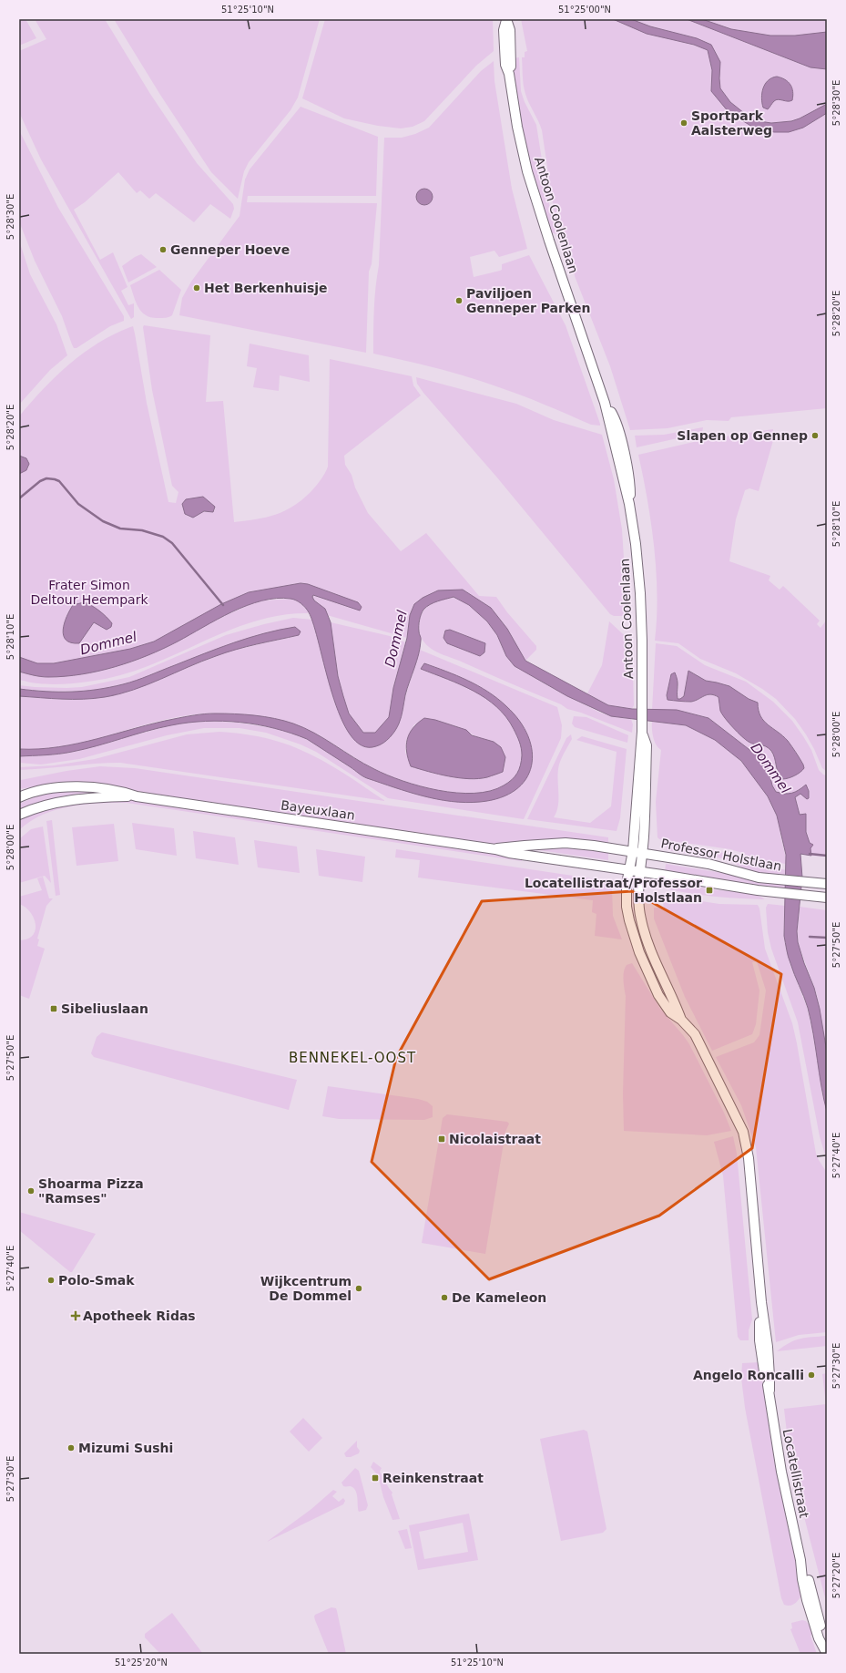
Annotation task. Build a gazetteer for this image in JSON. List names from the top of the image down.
{
  "streets": {
    "main road": [
      "Antoon Coolenlaan",
      "Bayeuxlaan",
      "Professor Holstlaan",
      "Locatellistraat"
    ]
  },
  "crossings": [
    ["Antoon Coolenlaan", "Bayeuxlaan"],
    ["Antoon Coolenlaan", "Professor Holstlaan"],
    ["Antoon Coolenlaan", "Locatellistraat"],
    ["Bayeuxlaan", "Professor Holstlaan"],
    ["Bayeuxlaan", "Locatellistraat"],
    ["Professor Holstlaan", "Locatellistraat"]
  ],
  "districts": ["BENNEKEL-OOST"],
  "water": ["Dommel"],
  "parks": ["Frater Simon Deltour Heempark"],
  "places": {
    "other": [
      "Sportpark Aalsterweg",
      "Genneper Hoeve",
      "Het Berkenhuisje",
      "Paviljoen Genneper Parken",
      "Slapen op Gennep",
      "Shoarma Pizza \"Ramses\"",
      "Polo-Smak",
      "Wijkcentrum De Dommel",
      "De Kameleon",
      "Angelo Roncalli",
      "Mizumi Sushi"
    ],
    "transit": [
      "Locatellistraat/Professor Holstlaan",
      "Sibeliuslaan",
      "Nicolaistraat",
      "Reinkenstraat"
    ],
    "health": ["Apotheek Ridas"]
  },
  "coordinates": [
    "51°25'10\"N",
    "51°25'00\"N",
    "5°28'30\"E",
    "5°28'20\"E",
    "5°28'10\"E",
    "5°28'00\"E",
    "5°27'50\"E",
    "5°27'40\"E",
    "5°27'30\"E",
    "5°27'20\"E",
    "51°25'20\"N"
  ]
}
